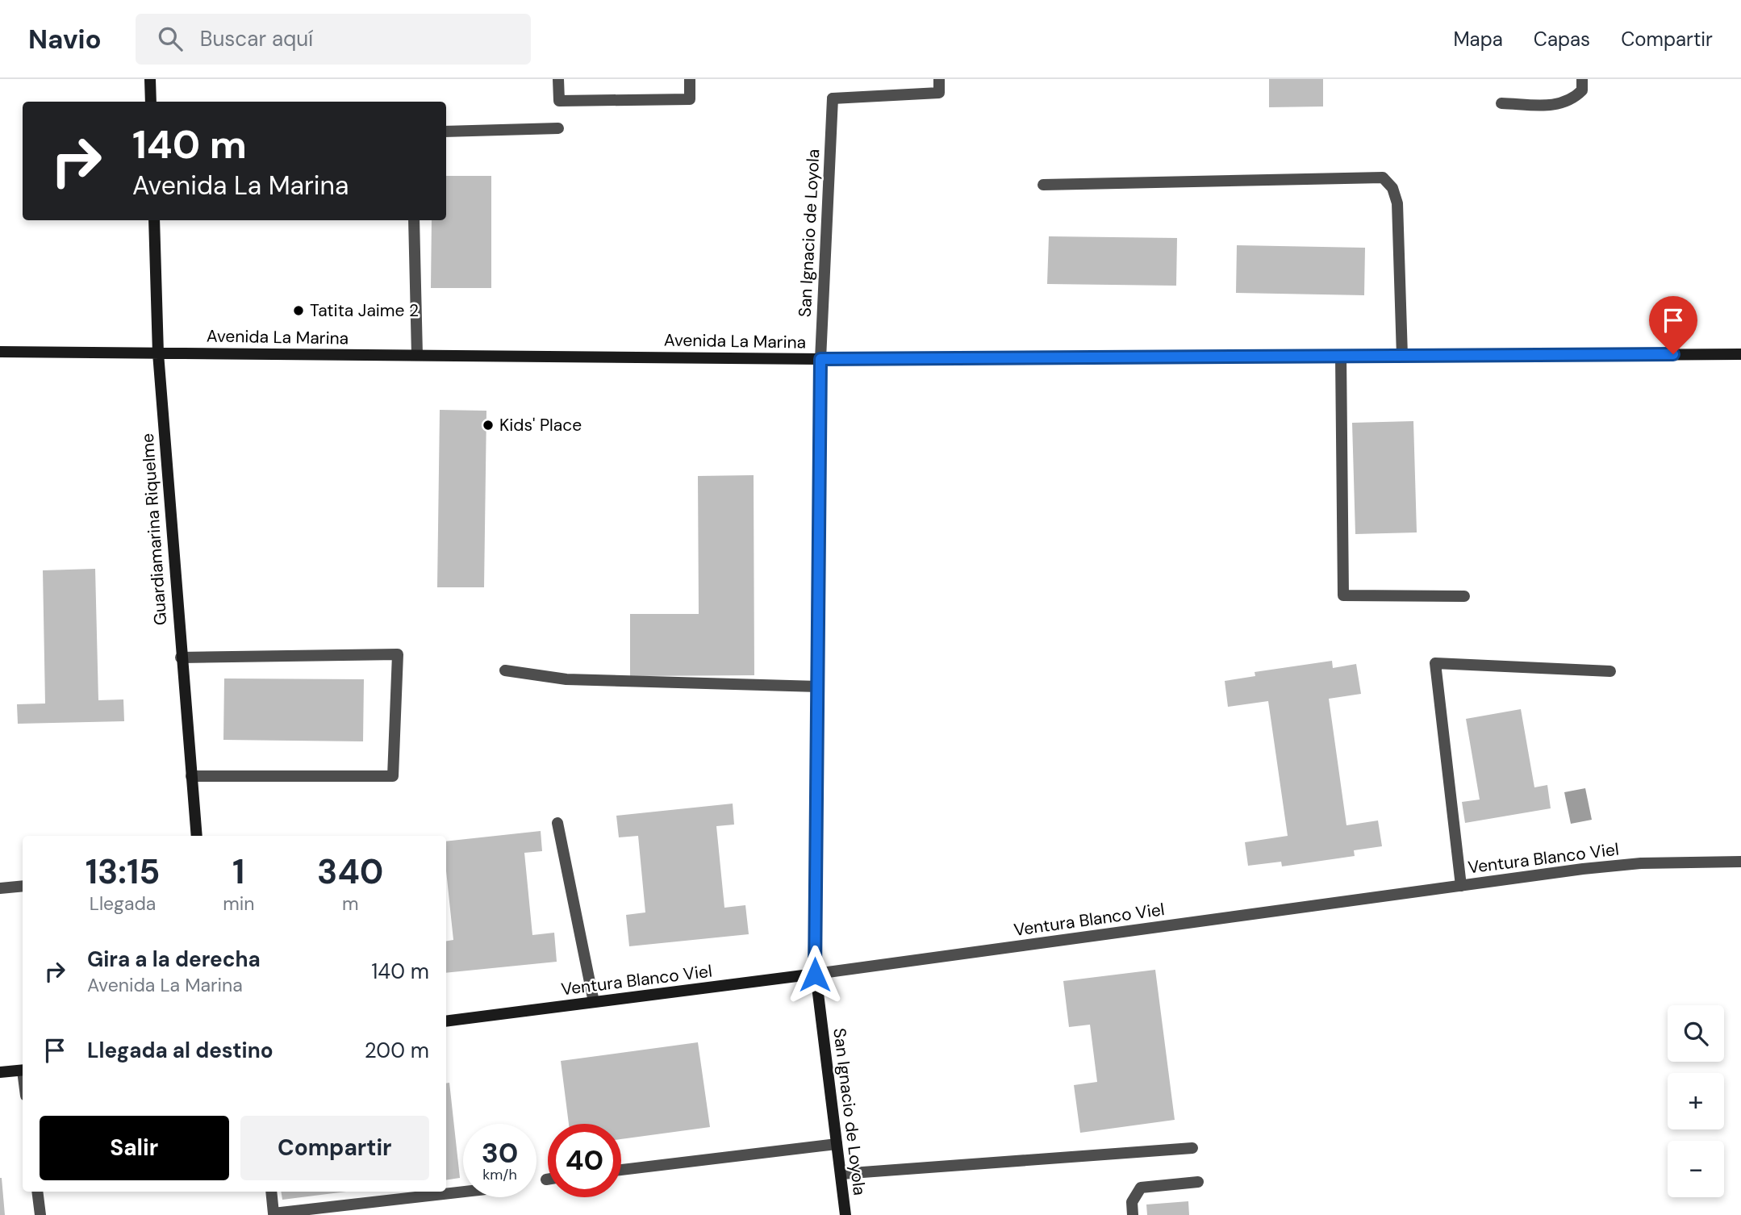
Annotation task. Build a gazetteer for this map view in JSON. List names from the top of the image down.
{
  "streets": {
    "street": [
      "San Ignacio de Loyola",
      "Avenida La Marina",
      "Guardiamarina Riquelme",
      "Ventura Blanco Viel"
    ]
  },
  "crossings": [
    ["San Ignacio de Loyola", "Avenida La Marina"],
    ["San Ignacio de Loyola", "Ventura Blanco Viel"],
    ["Avenida La Marina", "Guardiamarina Riquelme"]
  ],
  "places": ["Tatita Jaime 2", "Kids' Place"],
  "page": {
    "header": "Navio",
    "search": "Buscar aquí",
    "nav": ["Mapa", "Capas", "Compartir"],
    "turn": ["140 m", "Avenida La Marina"],
    "eta": [
      "13:15",
      "Llegada",
      "1",
      "min",
      "340",
      "m"
    ],
    "list": [
      {
        "name": "Gira a la derecha",
        "note": "Avenida La Marina",
        "value": "140 m"
      },
      {
        "name": "Llegada al destino",
        "value": "200 m"
      }
    ],
    "map_buttons": ["+", "−"],
    "buttons": ["Salir", "Compartir"],
    "speed": "30 km/h",
    "limit": "40"
  }
}
